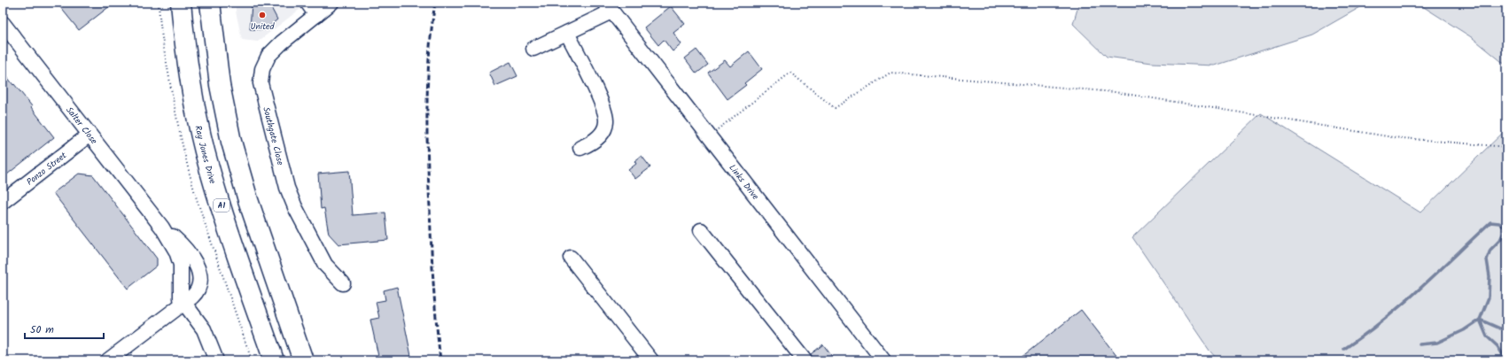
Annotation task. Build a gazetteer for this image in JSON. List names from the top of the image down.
{
  "streets": {
    "highway": ["Ray Jones Drive", "A1"],
    "street": [
      "Salter Close",
      "Southgate Close",
      "Ponzo Street",
      "Links Drive"
    ]
  },
  "crossings": [
    ["Salter Close", "Ponzo Street"]
  ],
  "places": ["United"],
  "scale_bar": "50 m"
}
